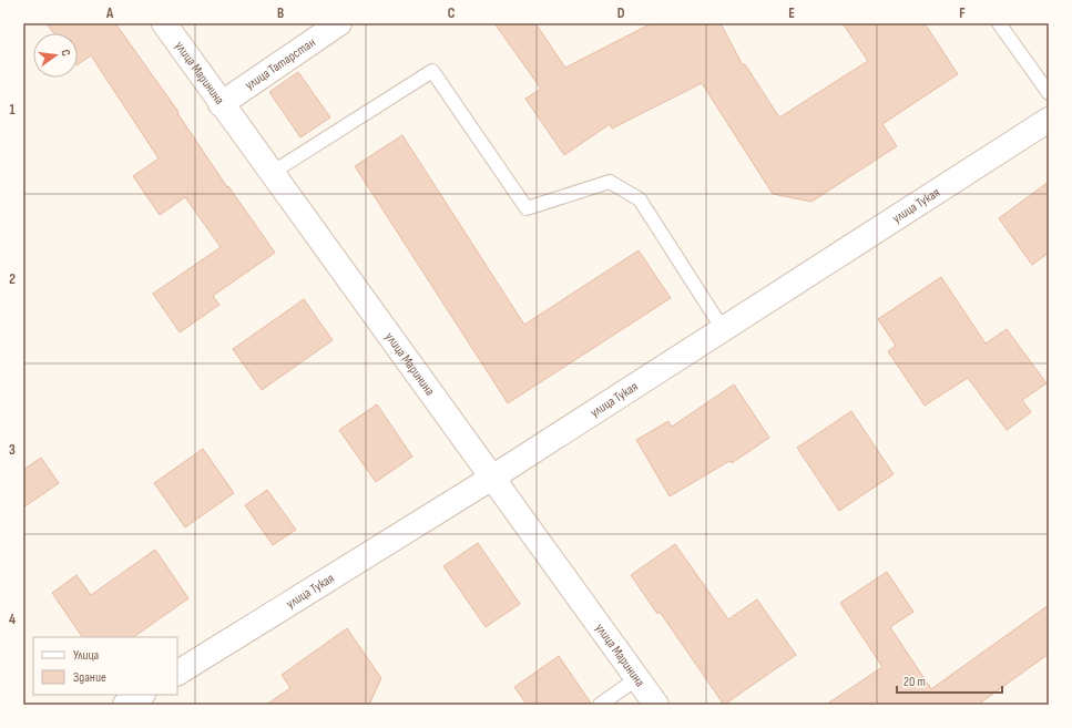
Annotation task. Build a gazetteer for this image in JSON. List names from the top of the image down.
{
  "streets": {
    "street": ["улица Татарстан", "улица Маринина", "улица Тукая"]
  },
  "crossings": [
    ["улица Татарстан", "улица Маринина"],
    ["улица Маринина", "улица Тукая"]
  ],
  "legend": ["Улица", "Здание"],
  "scale_bar": "20 m",
  "north": "right",
  "grid": {
    "columns": [
      "A",
      "B",
      "C",
      "D",
      "E",
      "F"
    ],
    "rows": [
      "1",
      "2",
      "3",
      "4"
    ]
  }
}
